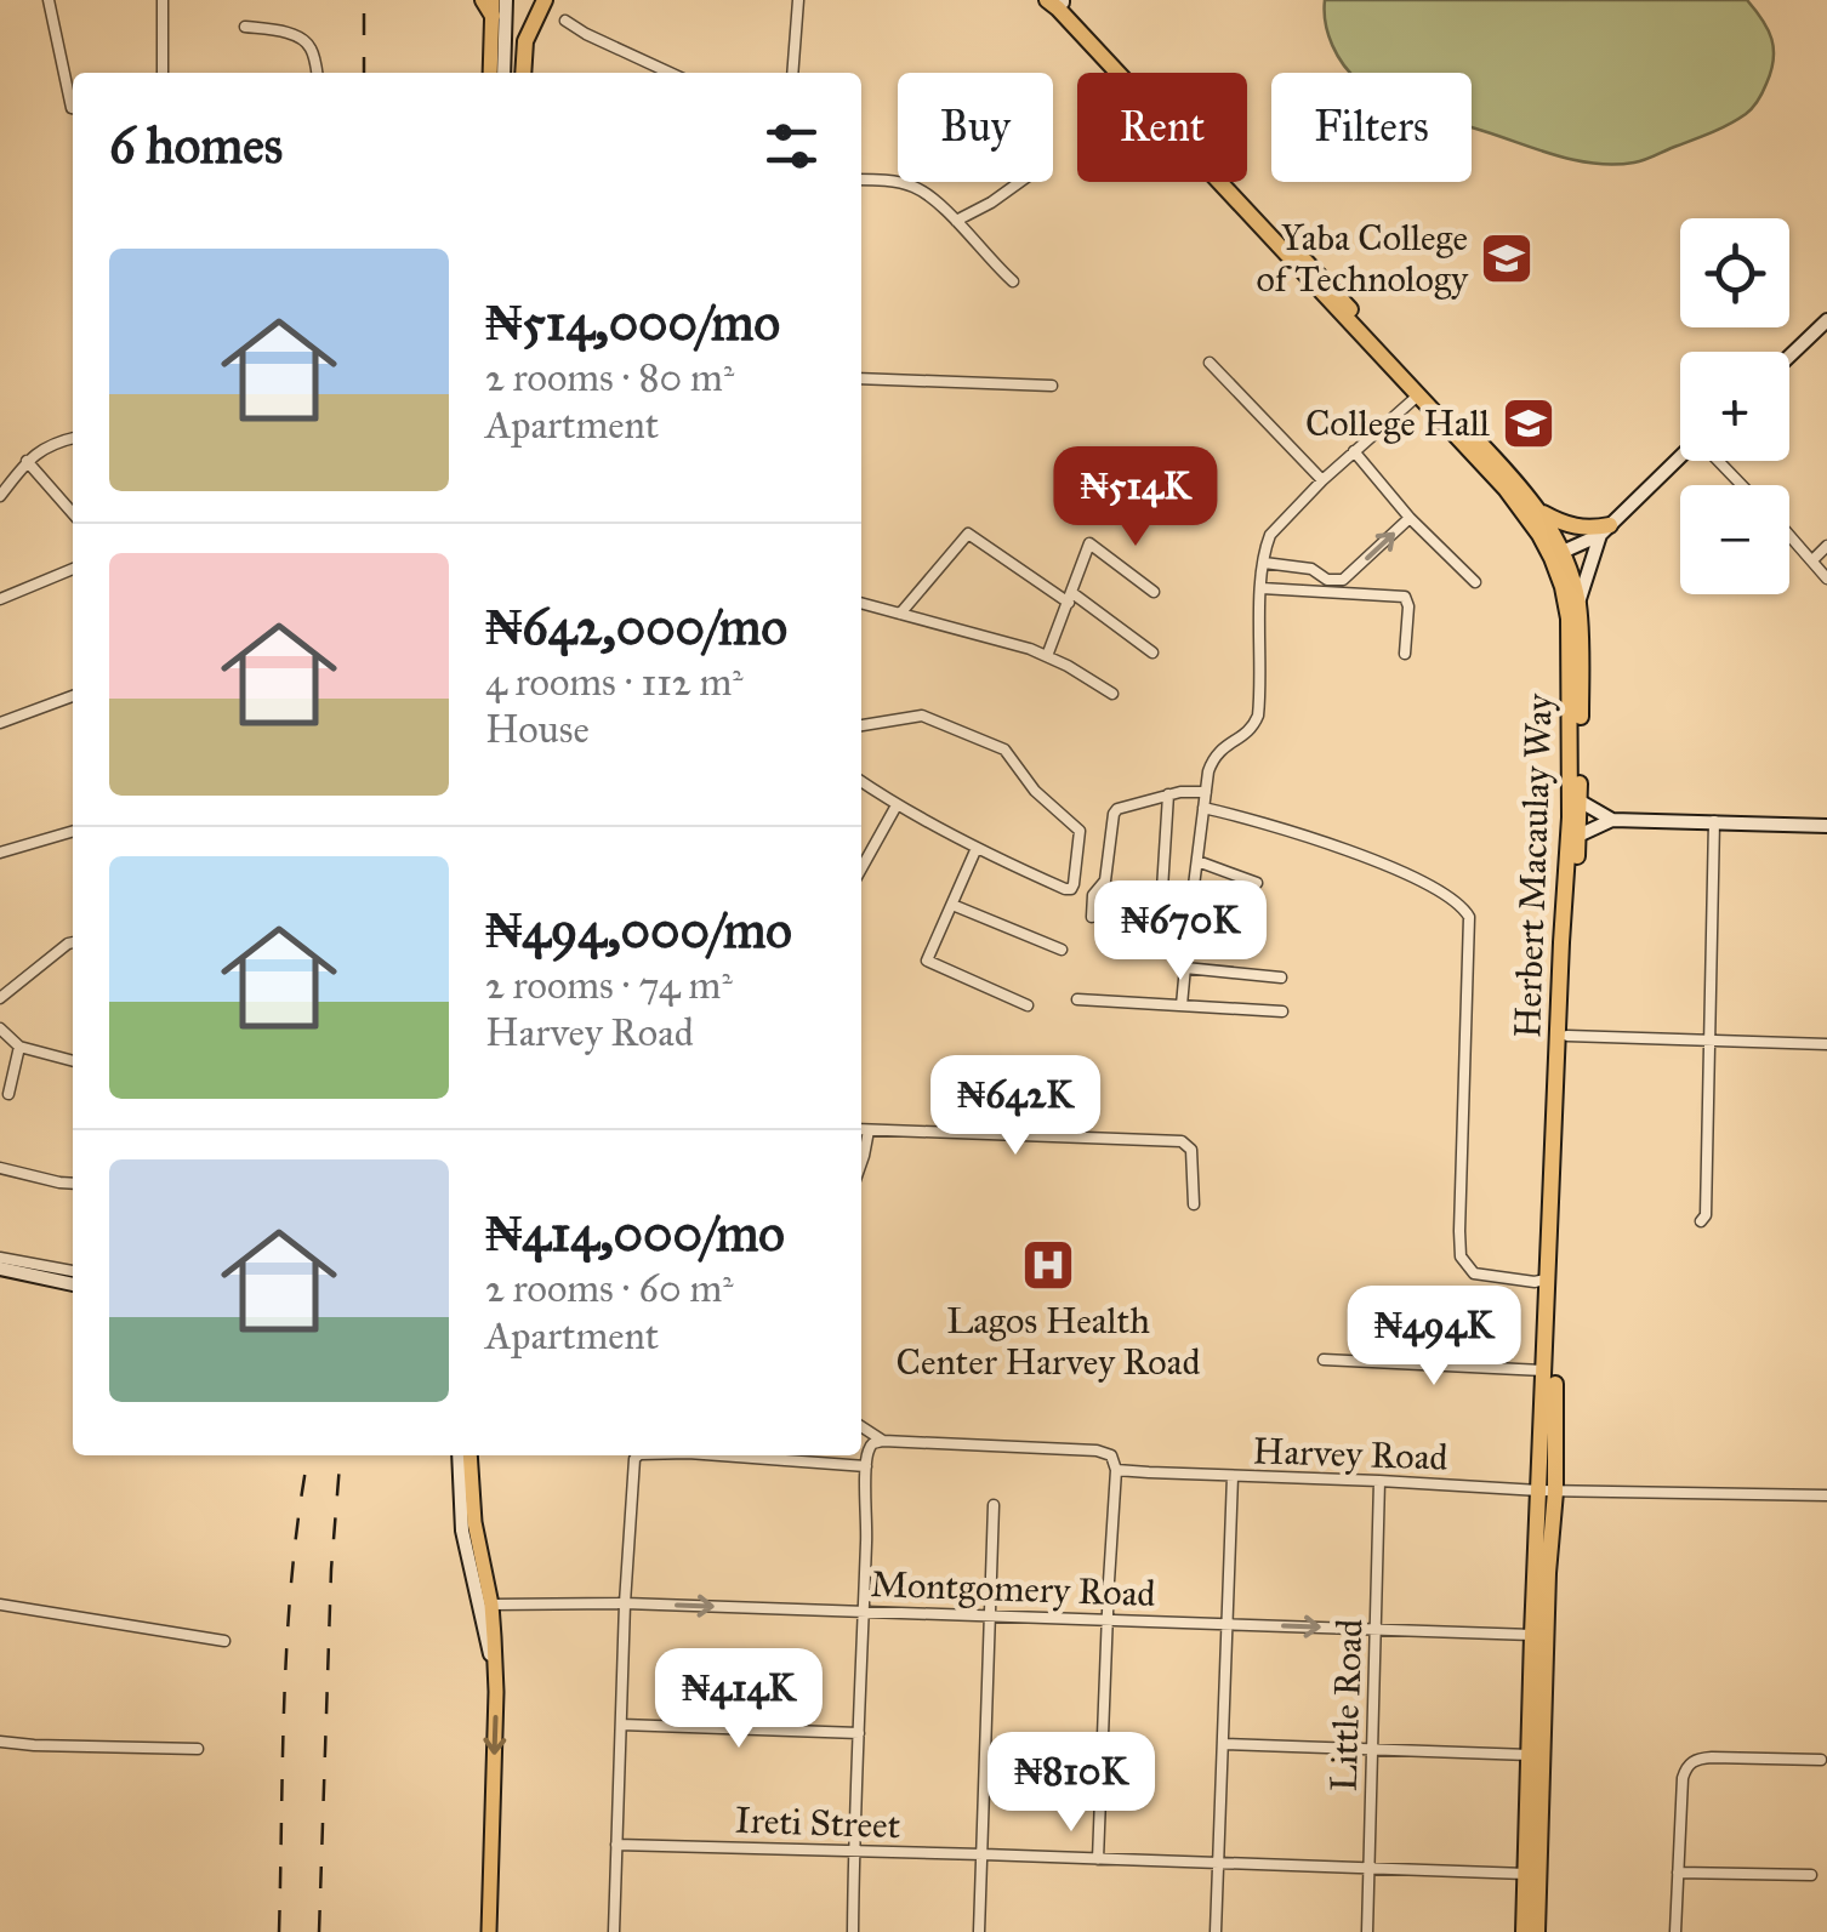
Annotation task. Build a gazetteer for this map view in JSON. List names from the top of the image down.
{
  "streets": {
    "highway": ["Herbert Macaulay Way"],
    "street": [
      "Harvey Road",
      "Montgomery Road",
      "Little Road",
      "Ireti Street"
    ]
  },
  "crossings": [
    ["Herbert Macaulay Way", "Harvey Road"],
    ["Herbert Macaulay Way", "Montgomery Road"],
    ["Herbert Macaulay Way", "Ireti Street"],
    ["Harvey Road", "Little Road"],
    ["Montgomery Road", "Little Road"],
    ["Little Road", "Ireti Street"]
  ],
  "one_way": ["Montgomery Road"],
  "places": {
    "school or university": ["Yaba College of Technology", "College Hall"],
    "hospital": ["Lagos Health Center Harvey Road"]
  },
  "page": {
    "chip": ["Buy", "Rent", "Filters"],
    "heading": "6 homes",
    "map_buttons": ["+", "−"],
    "list": [
      {
        "name": "₦514,000/mo",
        "note": "2 rooms · 80 m² · Apartment"
      },
      {
        "name": "₦642,000/mo",
        "note": "4 rooms · 112 m² · House"
      },
      {
        "name": "₦494,000/mo",
        "note": "2 rooms · 74 m² · Harvey Road"
      },
      {
        "name": "₦414,000/mo",
        "note": "2 rooms · 60 m² · Apartment"
      }
    ],
    "price": [
      "₦514K",
      "₦670K",
      "₦642K",
      "₦494K",
      "₦414K",
      "₦810K"
    ]
  }
}
